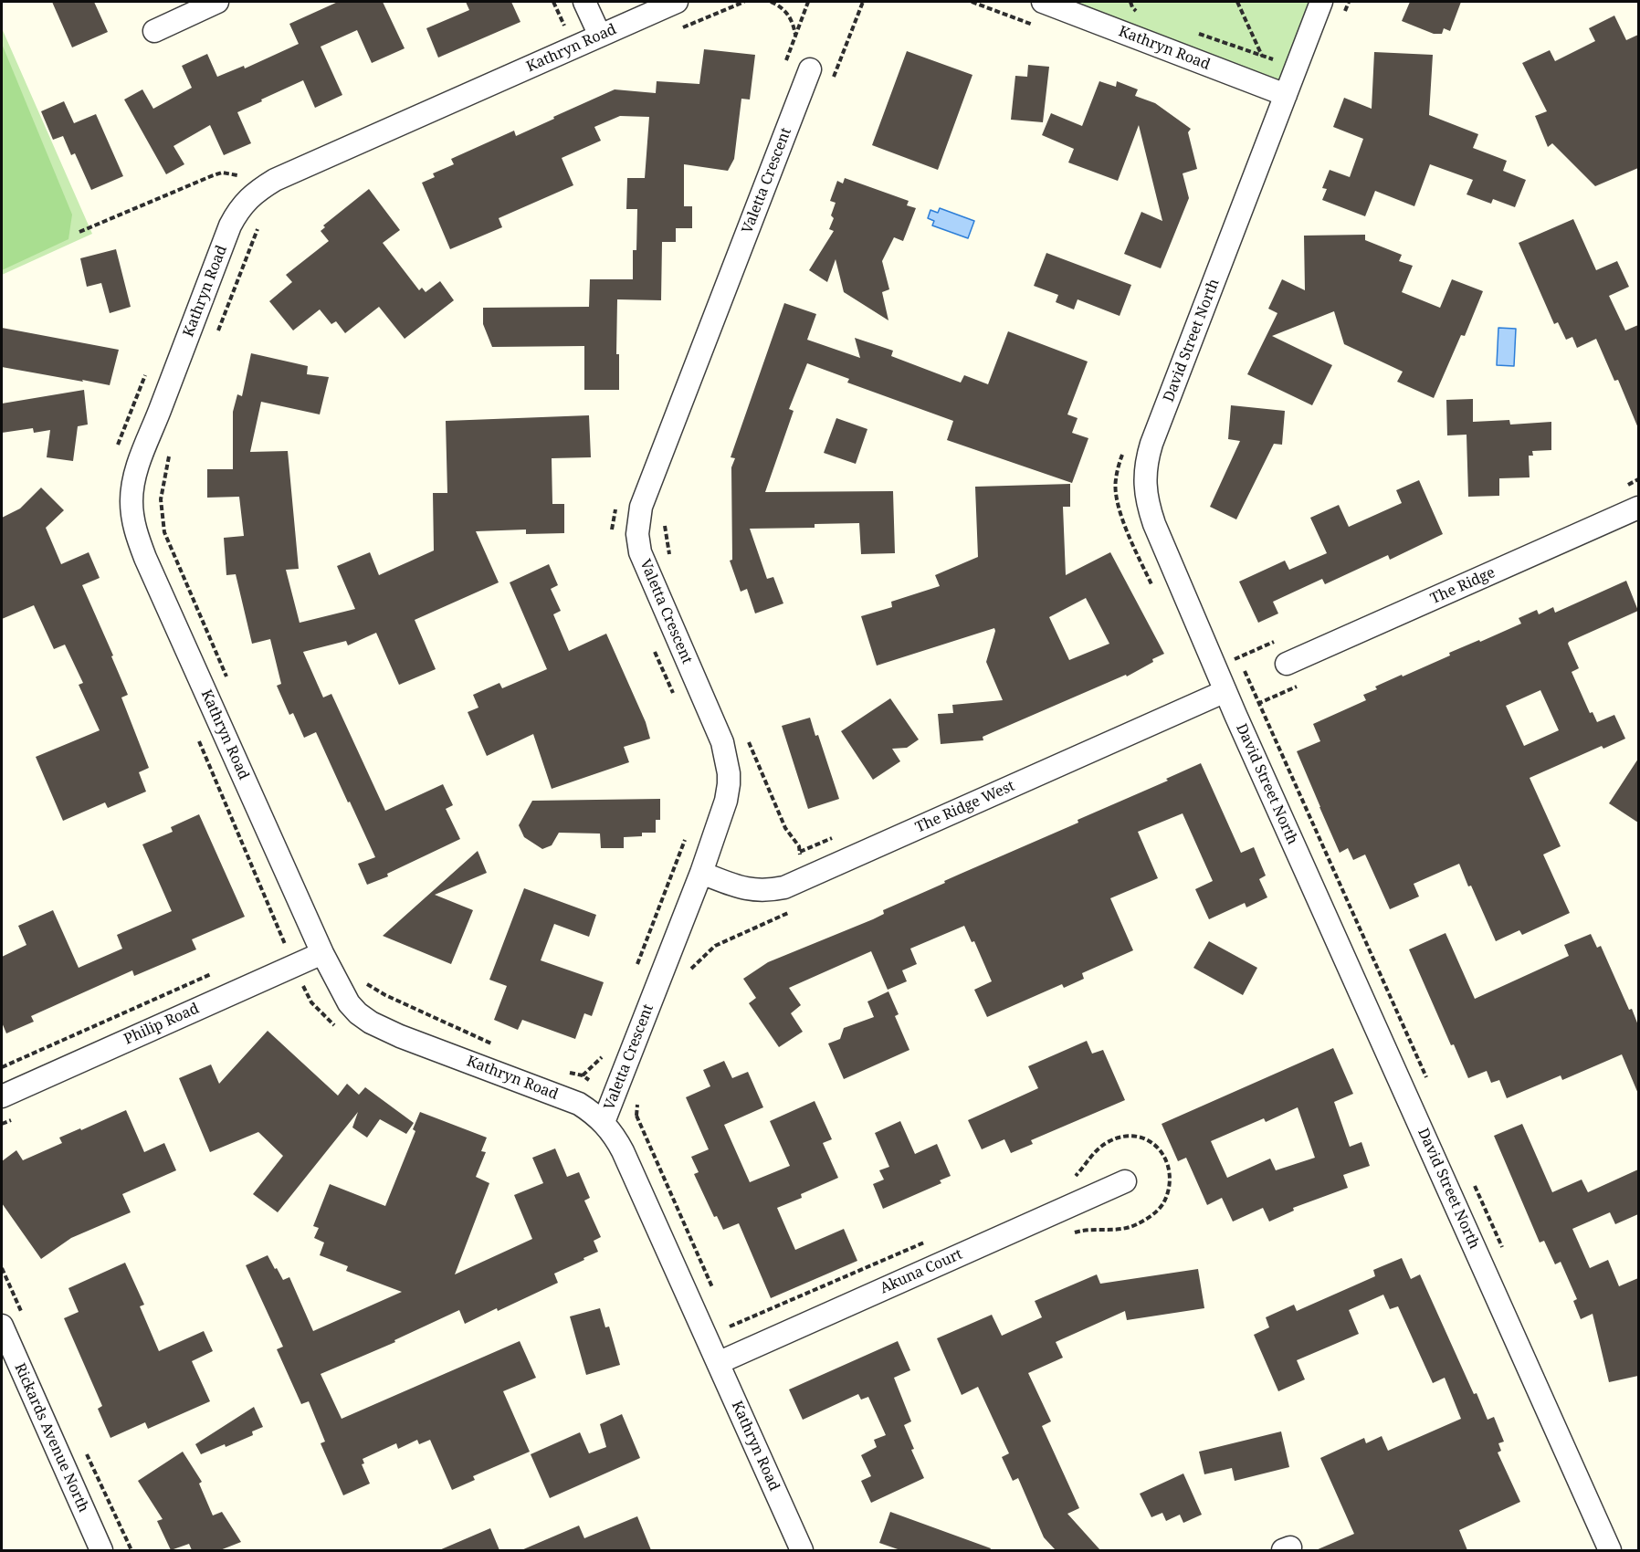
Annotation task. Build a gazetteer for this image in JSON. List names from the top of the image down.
{
  "streets": {
    "street": [
      "Kathryn Road",
      "Valetta Crescent",
      "David Street North",
      "The Ridge",
      "The Ridge West",
      "Philip Road",
      "Akuna Court",
      "Rickards Avenue North"
    ]
  },
  "crossings": [
    ["Kathryn Road", "Valetta Crescent"],
    ["Kathryn Road", "David Street North"],
    ["Kathryn Road", "Philip Road"],
    ["Kathryn Road", "Akuna Court"],
    ["Valetta Crescent", "The Ridge West"],
    ["David Street North", "The Ridge West"]
  ]
}
